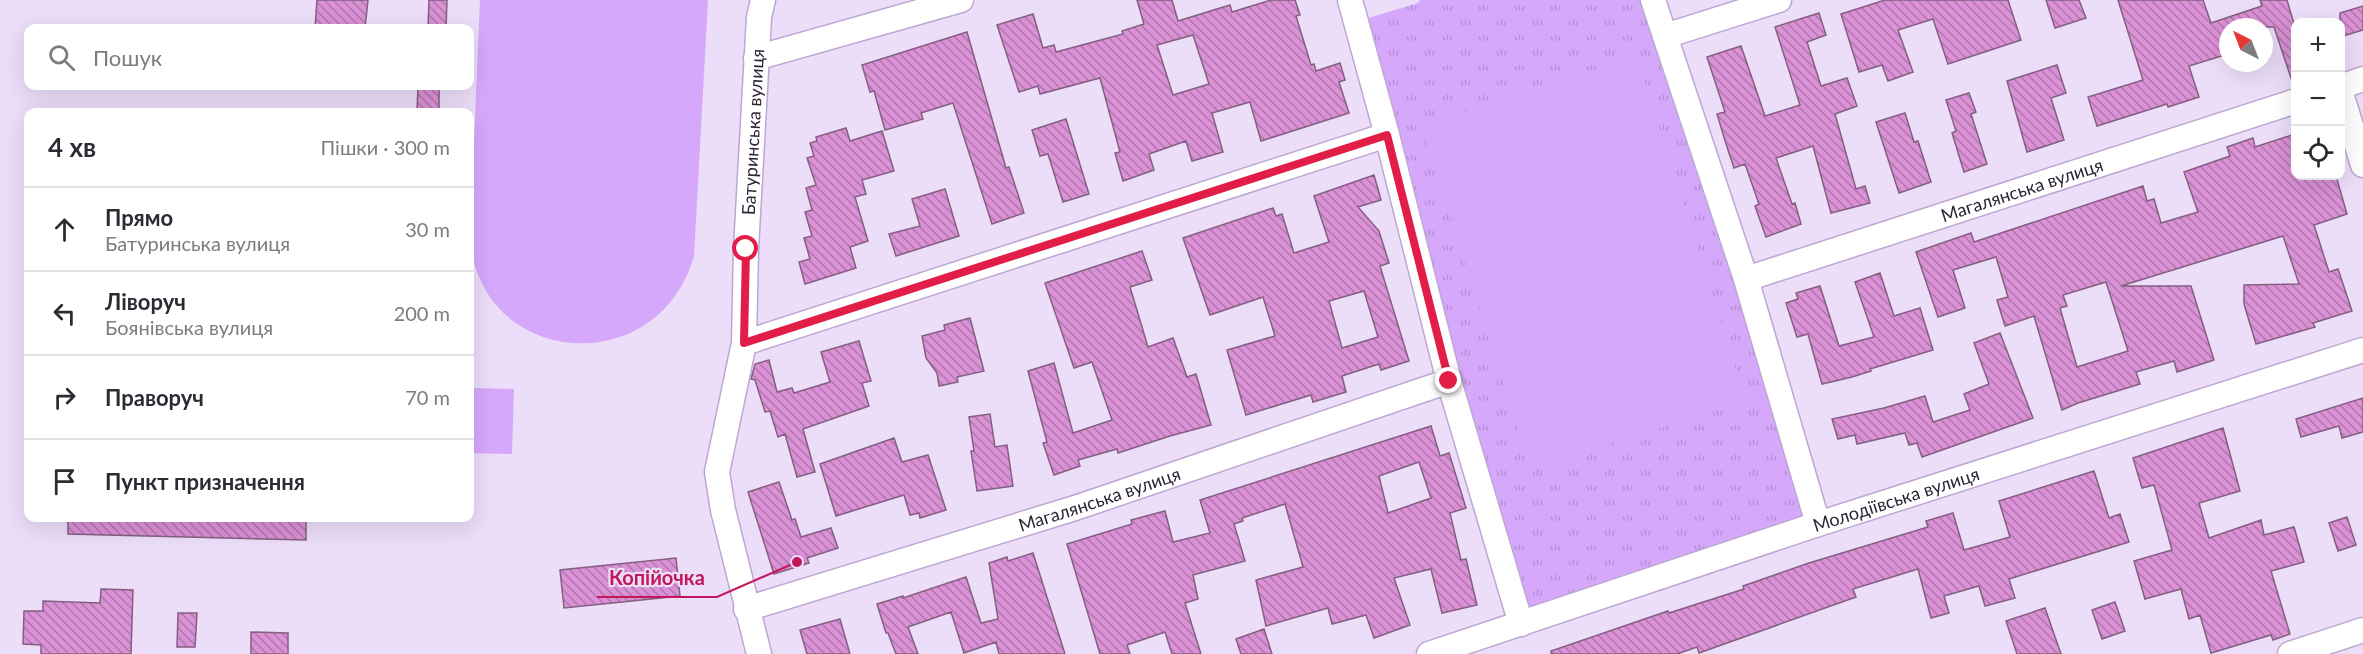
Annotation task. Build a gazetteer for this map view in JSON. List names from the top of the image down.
{
  "streets": {
    "street": ["Батуринська вулиця", "Магалянська вулиця", "Молодіївська вулиця"]
  },
  "crossings": [
    ["Батуринська вулиця", "Магалянська вулиця"]
  ],
  "places": ["Копійочка"],
  "north": "top left",
  "page": {
    "map_buttons": ["+", "−"],
    "search": "Пошук",
    "heading": ["4 хв", "Пішки · 300 m"],
    "list": [
      ["Прямо", "Батуринська вулиця", "30 m"],
      ["Ліворуч", "Боянівська вулиця", "200 m"],
      ["Праворуч", "70 m"],
      "Пункт призначення"
    ]
  }
}
